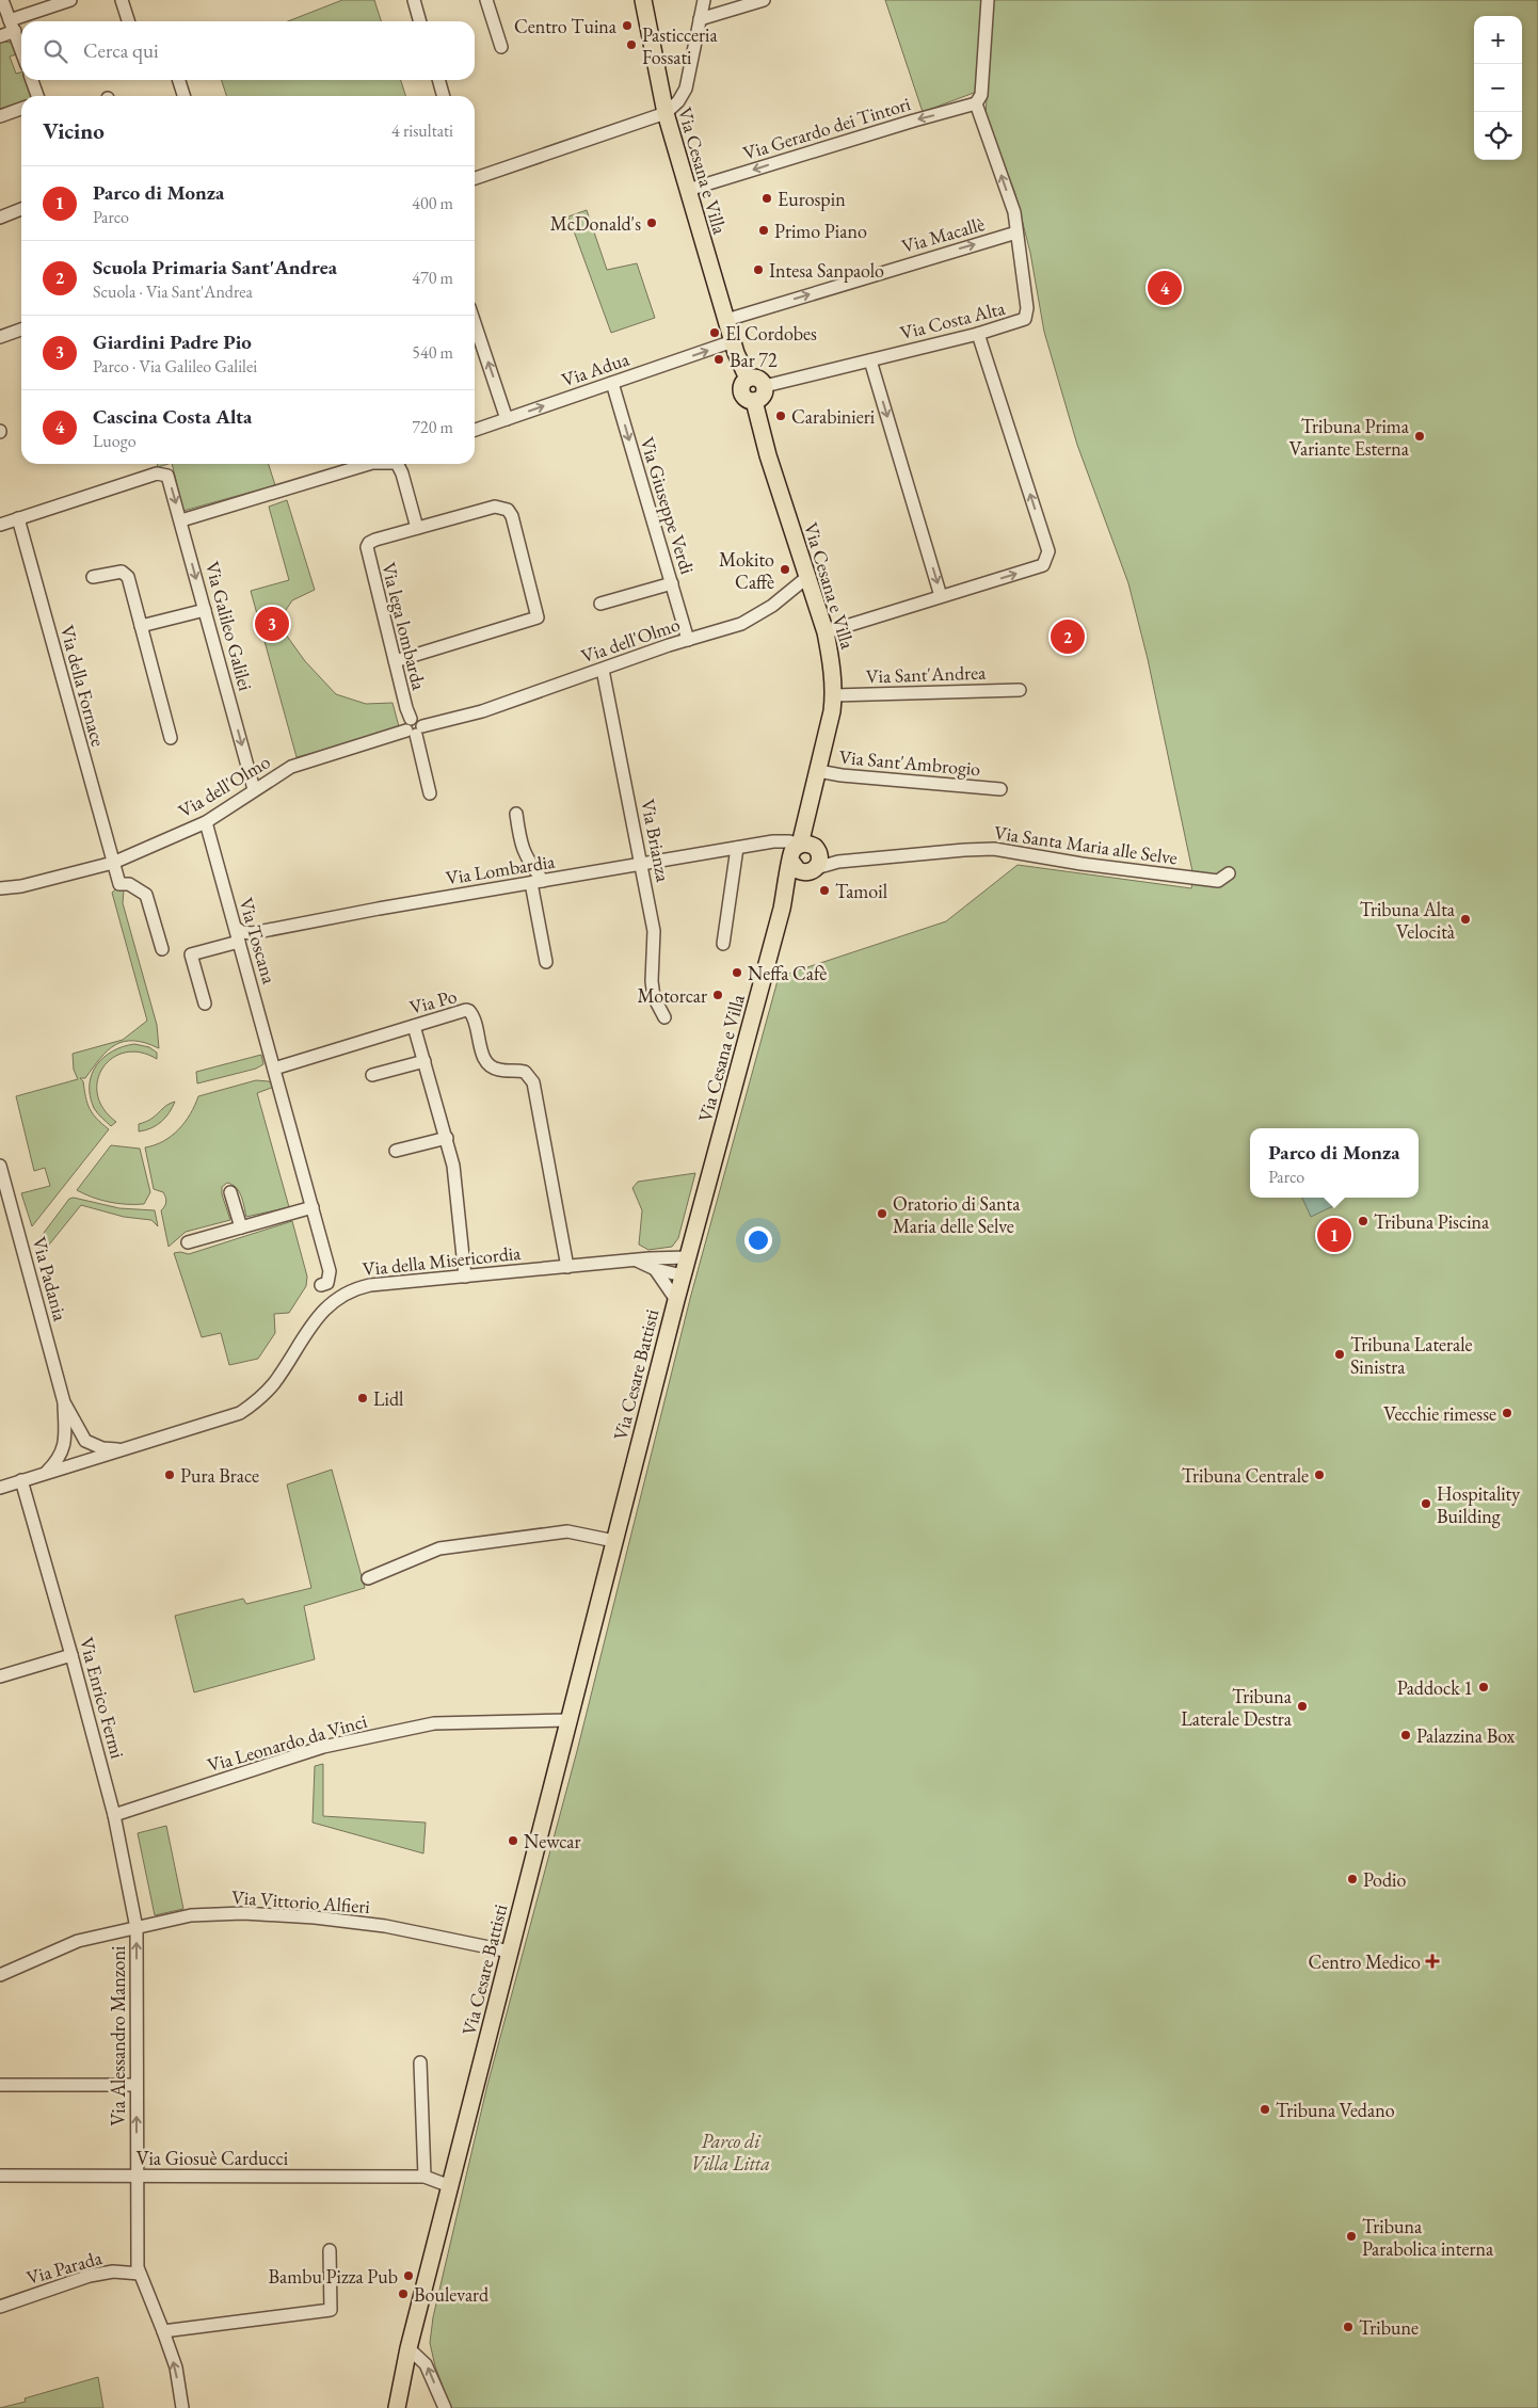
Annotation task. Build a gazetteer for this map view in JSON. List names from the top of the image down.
{
  "streets": {
    "main road": ["Via Cesana e Villa", "Via Cesare Battisti"],
    "street": [
      "Via Gerardo dei Tintori",
      "Via Macallè",
      "Via Costa Alta",
      "Via Adua",
      "Via Giuseppe Verdi",
      "Via Galileo Galilei",
      "Via lega lombarda",
      "Via dell'Olmo",
      "Via Sant'Andrea",
      "Via della Fornace",
      "Via Sant'Ambrogio",
      "Via Brianza",
      "Via Santa Maria alle Selve",
      "Via Lombardia",
      "Via Toscana",
      "Via Po",
      "Via della Misericordia",
      "Via Padania",
      "Via Enrico Fermi",
      "Via Leonardo da Vinci",
      "Via Vittorio Alfieri",
      "Via Alessandro Manzoni",
      "Via Giosuè Carducci",
      "Via Parada"
    ]
  },
  "crossings": [
    ["Via Gerardo dei Tintori", "Via Cesana e Villa"],
    ["Via Gerardo dei Tintori", "Via Costa Alta"],
    ["Via Cesana e Villa", "Via Macallè"],
    ["Via Cesana e Villa", "Via Costa Alta"],
    ["Via Cesana e Villa", "Via Adua"],
    ["Via Cesana e Villa", "Via dell'Olmo"],
    ["Via Cesana e Villa", "Via Sant'Andrea"],
    ["Via Cesana e Villa", "Via Sant'Ambrogio"],
    ["Via Cesana e Villa", "Via Santa Maria alle Selve"],
    ["Via Cesana e Villa", "Via Lombardia"],
    ["Via Cesana e Villa", "Via Cesare Battisti"],
    ["Via Macallè", "Via Costa Alta"],
    ["Via Adua", "Via Giuseppe Verdi"],
    ["Via Giuseppe Verdi", "Via dell'Olmo"],
    ["Via Galileo Galilei", "Via dell'Olmo"],
    ["Via Galileo Galilei", "Via della Fornace"],
    ["Via lega lombarda", "Via dell'Olmo"],
    ["Via dell'Olmo", "Via della Fornace"],
    ["Via dell'Olmo", "Via Brianza"],
    ["Via dell'Olmo", "Via Toscana"],
    ["Via Brianza", "Via Lombardia"],
    ["Via Santa Maria alle Selve", "Via Lombardia"],
    ["Via Lombardia", "Via Toscana"],
    ["Via Toscana", "Via Po"],
    ["Via Po", "Via della Misericordia"],
    ["Via della Misericordia", "Via Padania"],
    ["Via della Misericordia", "Via Cesare Battisti"],
    ["Via della Misericordia", "Via Enrico Fermi"],
    ["Via Cesare Battisti", "Via Leonardo da Vinci"],
    ["Via Cesare Battisti", "Via Vittorio Alfieri"],
    ["Via Cesare Battisti", "Via Giosuè Carducci"],
    ["Via Enrico Fermi", "Via Leonardo da Vinci"],
    ["Via Enrico Fermi", "Via Vittorio Alfieri"],
    ["Via Enrico Fermi", "Via Alessandro Manzoni"],
    ["Via Vittorio Alfieri", "Via Alessandro Manzoni"],
    ["Via Alessandro Manzoni", "Via Giosuè Carducci"],
    ["Via Alessandro Manzoni", "Via Parada"]
  ],
  "one_way": [
    "Via Gerardo dei Tintori",
    "Via Macallè",
    "Via Adua",
    "Via Giuseppe Verdi",
    "Via Alessandro Manzoni"
  ],
  "parks": ["Parco di Villa Litta"],
  "places": {
    "other": [
      "Centro Tuina",
      "Pasticceria Fossati",
      "Eurospin",
      "McDonald's",
      "Primo Piano",
      "Intesa Sanpaolo",
      "El Cordobes",
      "Bar 72",
      "Carabinieri",
      "Tribuna Prima Variante Esterna",
      "Mokito Caffè",
      "Tamoil",
      "Tribuna Alta Velocità",
      "Neffa Cafè",
      "Motorcar",
      "Oratorio di Santa Maria delle Selve",
      "Tribuna Piscina",
      "Tribuna Laterale Sinistra",
      "Lidl",
      "Vecchie rimesse",
      "Pura Brace",
      "Tribuna Centrale",
      "Hospitality Building",
      "Paddock 1",
      "Tribuna Laterale Destra",
      "Palazzina Box",
      "Newcar",
      "Podio",
      "Tribuna Vedano",
      "Tribuna Parabolica interna",
      "Bambu Pizza Pub",
      "Boulevard",
      "Tribune"
    ],
    "health": ["Centro Medico"]
  },
  "page": {
    "map_buttons": ["+", "−"],
    "search": "Cerca qui",
    "heading": ["Vicino", "4 risultati"],
    "list": [
      {
        "mark": "1",
        "name": "Parco di Monza",
        "note": "Parco",
        "value": "400 m"
      },
      {
        "mark": "2",
        "name": "Scuola Primaria Sant'Andrea",
        "note": "Scuola · Via Sant'Andrea",
        "value": "470 m"
      },
      {
        "mark": "3",
        "name": "Giardini Padre Pio",
        "note": "Parco · Via Galileo Galilei",
        "value": "540 m"
      },
      {
        "mark": "4",
        "name": "Cascina Costa Alta",
        "note": "Luogo",
        "value": "720 m"
      }
    ],
    "pins": [
      "4",
      "3",
      "2",
      "1"
    ],
    "popup": ["Parco di Monza", "Parco"]
  }
}
